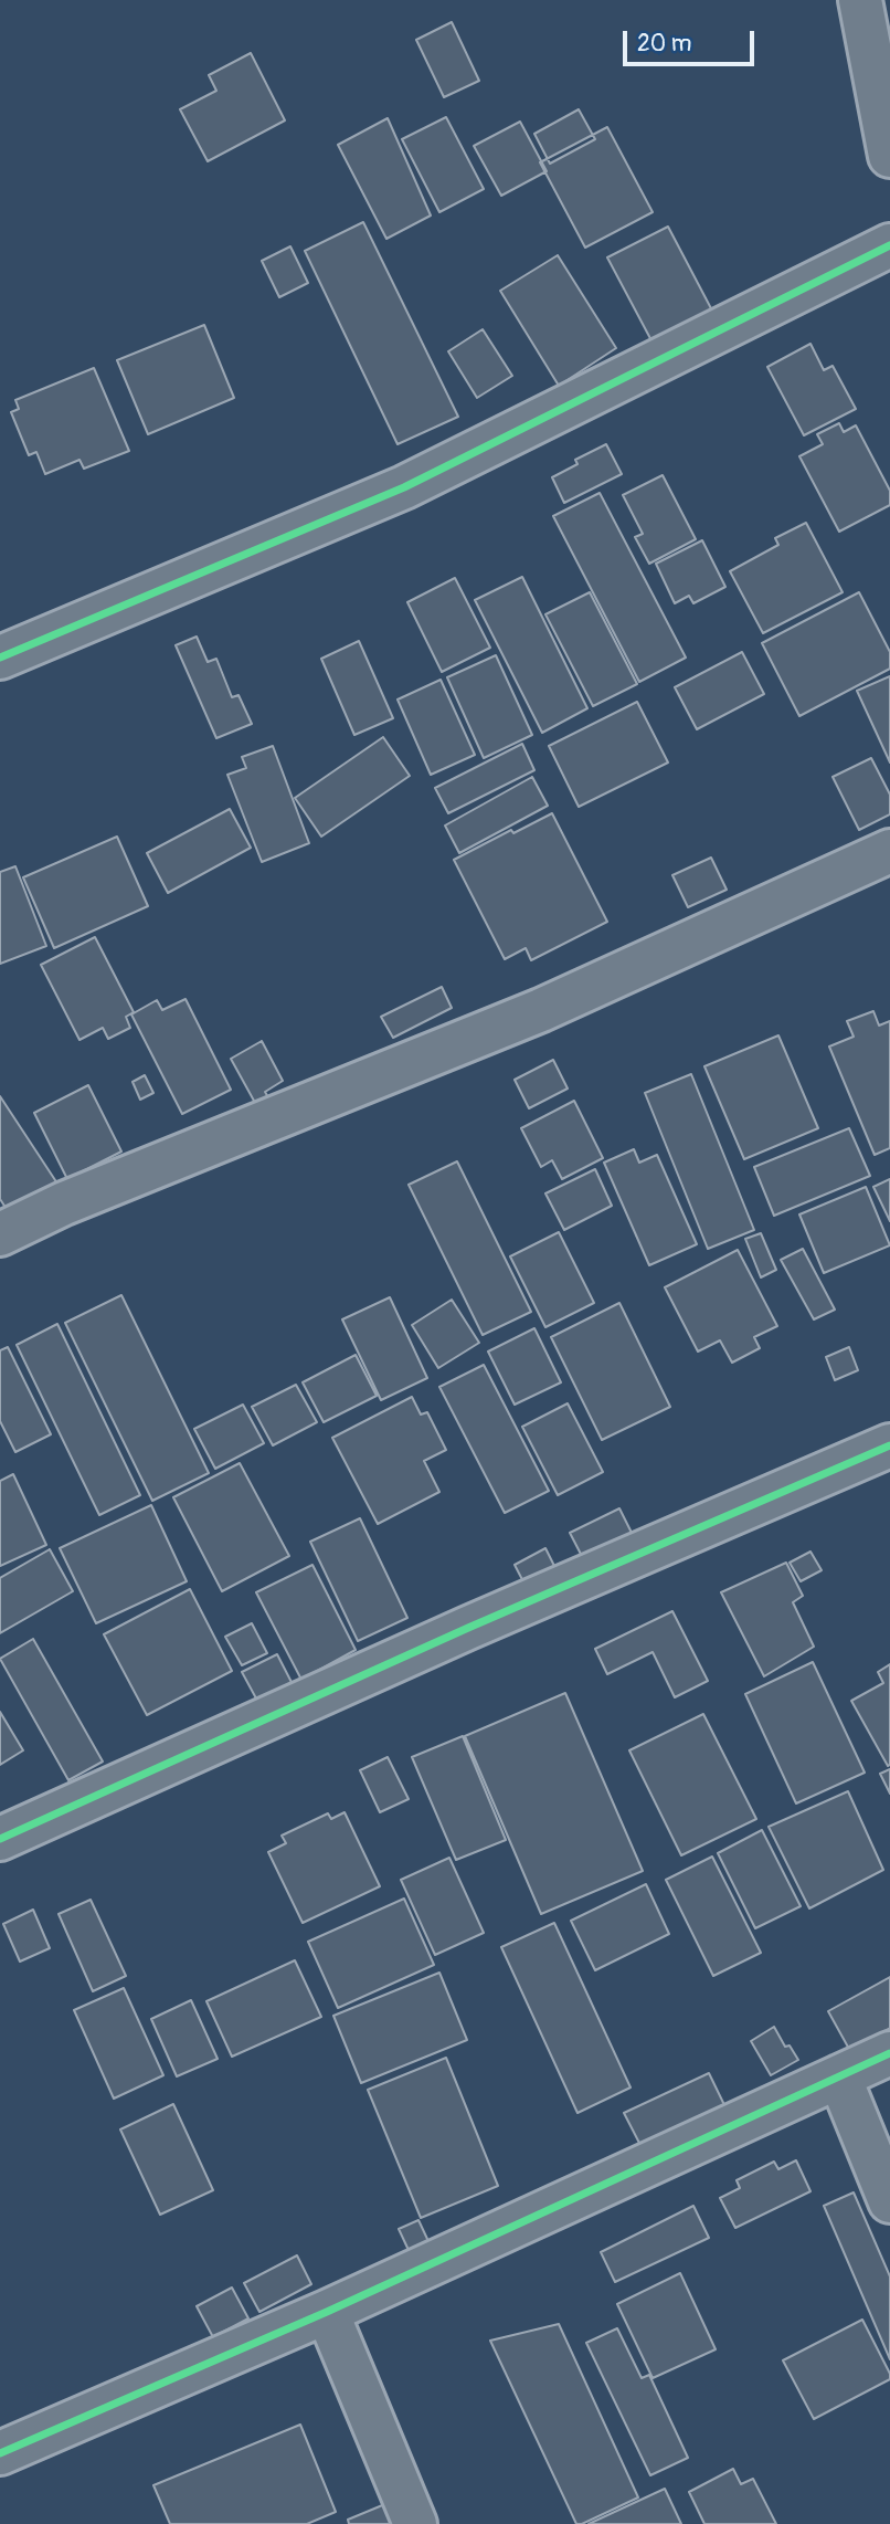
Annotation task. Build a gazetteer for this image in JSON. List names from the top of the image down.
{
  "scale_bar": "20 m"
}
